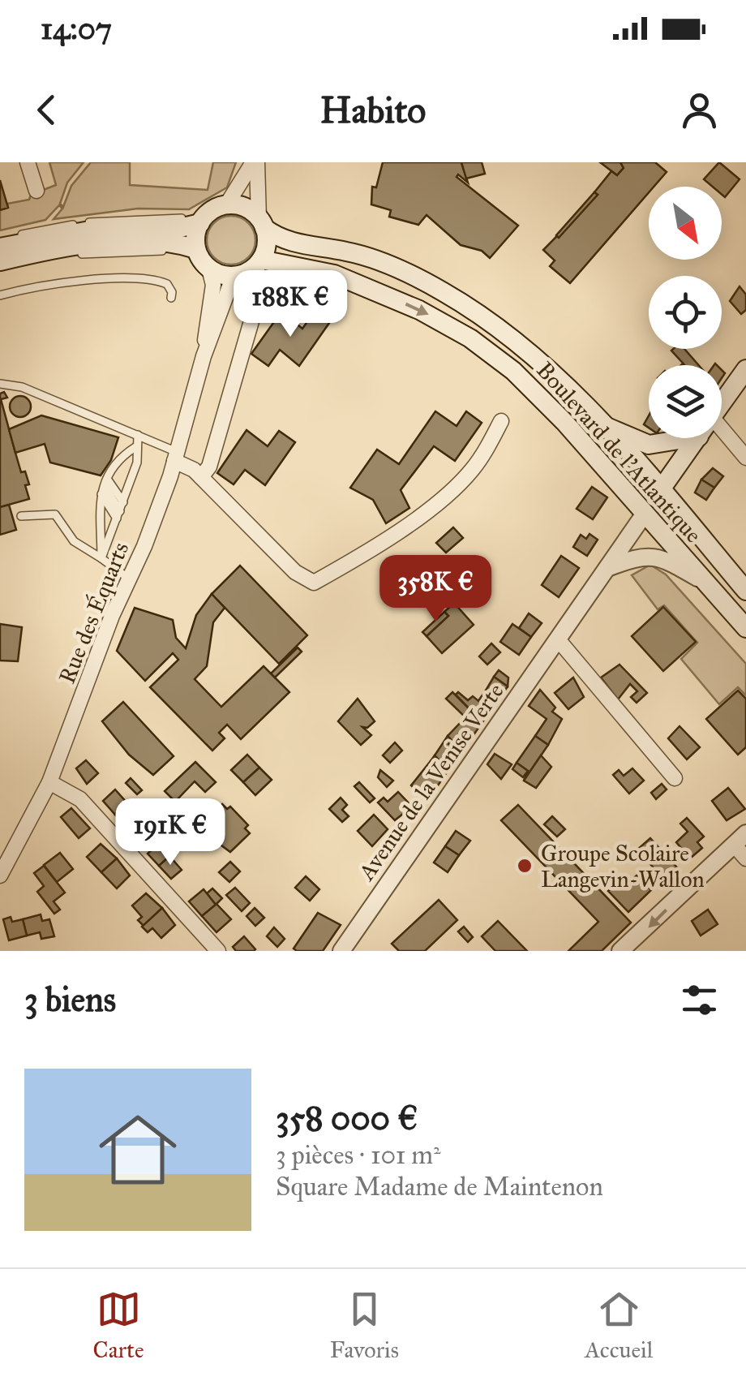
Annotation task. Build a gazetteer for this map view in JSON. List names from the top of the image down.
{
  "streets": {
    "main road": ["Boulevard de l'Atlantique", "Avenue de la Venise Verte"],
    "street": ["Rue des Équarts"]
  },
  "crossings": [
    ["Boulevard de l'Atlantique", "Rue des Équarts"],
    ["Boulevard de l'Atlantique", "Avenue de la Venise Verte"]
  ],
  "places": ["Groupe Scolaire Langevin-Wallon"],
  "north": "bottom right",
  "page": {
    "status": "14:07",
    "header": "Habito",
    "price": ["188K €", "358K €", "191K €"],
    "heading": "3 biens",
    "list": [
      {
        "name": "358 000 €",
        "note": "3 pièces · 101 m² · Square Madame de Maintenon"
      }
    ],
    "tabs": ["Carte", "Favoris", "Accueil"]
  }
}
